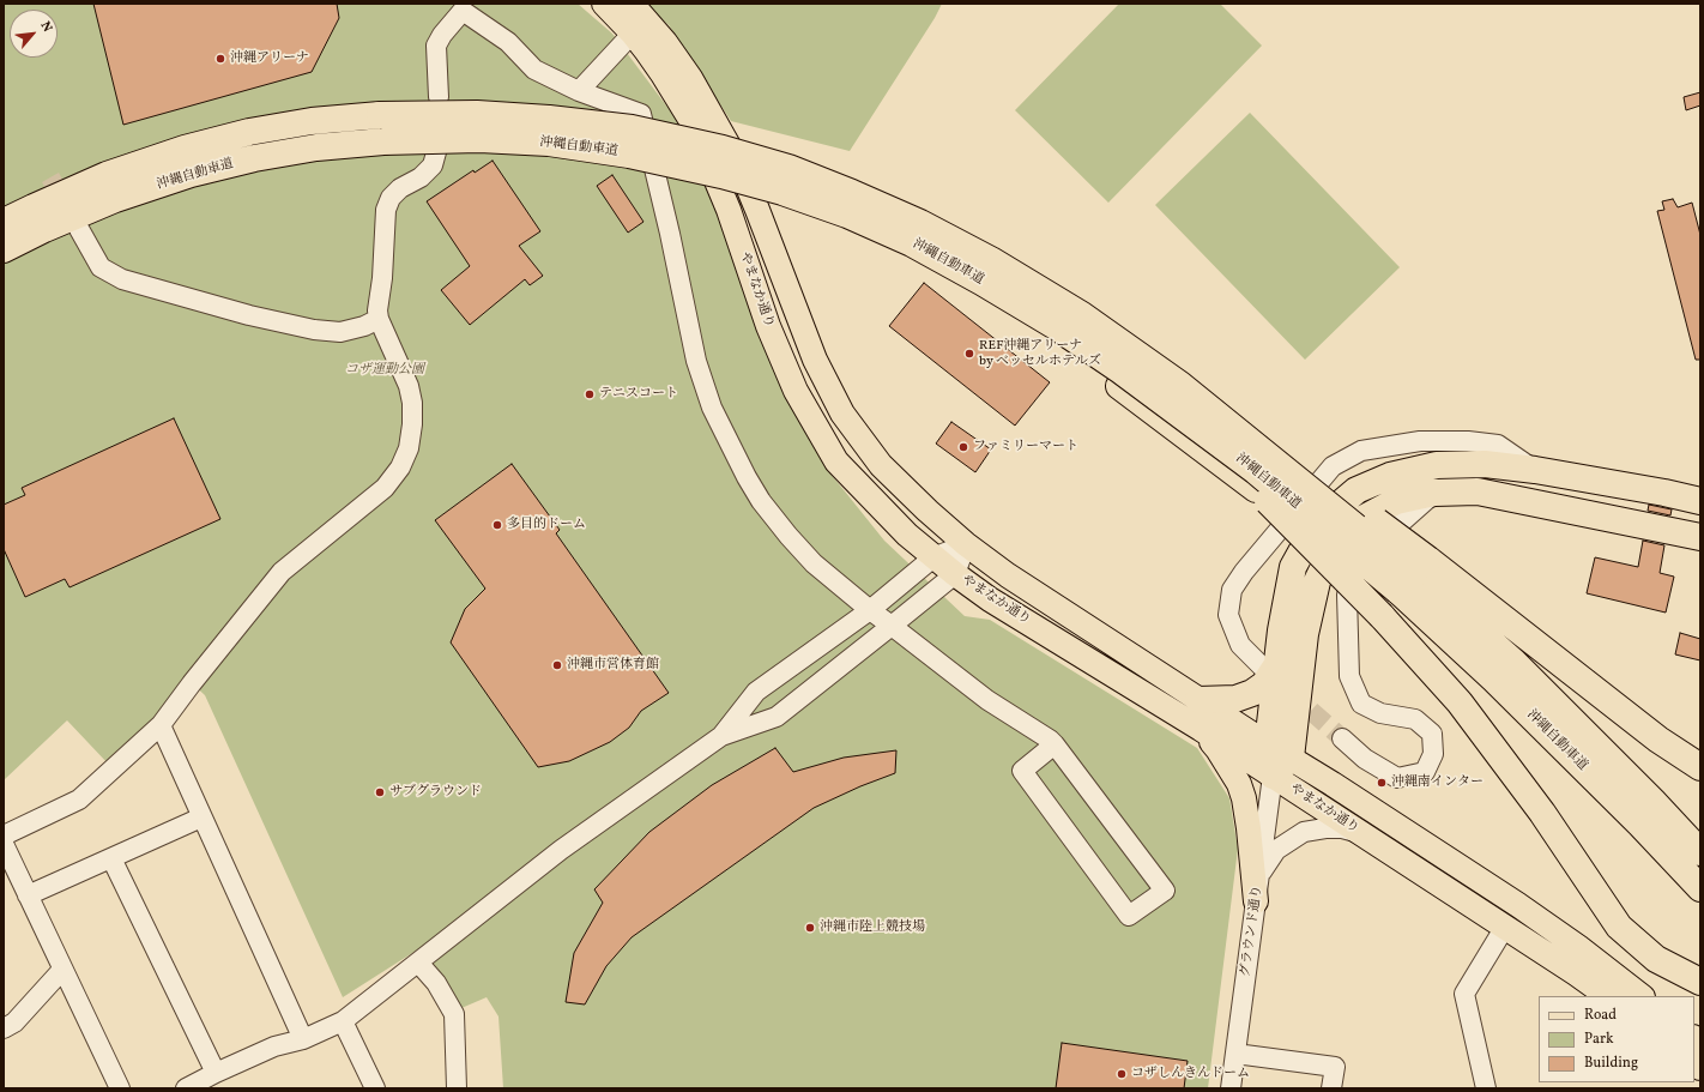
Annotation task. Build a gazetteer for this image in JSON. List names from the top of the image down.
{
  "streets": {
    "highway": ["沖縄自動車道"],
    "main road": ["やまなか通り"],
    "street": ["グラウンド通り"]
  },
  "crossings": [
    ["やまなか通り", "グラウンド通り"]
  ],
  "parks": ["コザ運動公園"],
  "places": [
    "沖縄アリーナ",
    "REF沖縄アリーナ by ベッセルホテルズ",
    "テニスコート",
    "ファミリーマート",
    "多目的ドーム",
    "沖縄市営体育館",
    "沖縄南インター",
    "サブグラウンド",
    "沖縄市陸上競技場",
    "コザしんきんドーム"
  ],
  "legend": ["Road", "Park", "Building"],
  "north": "top right"
}
